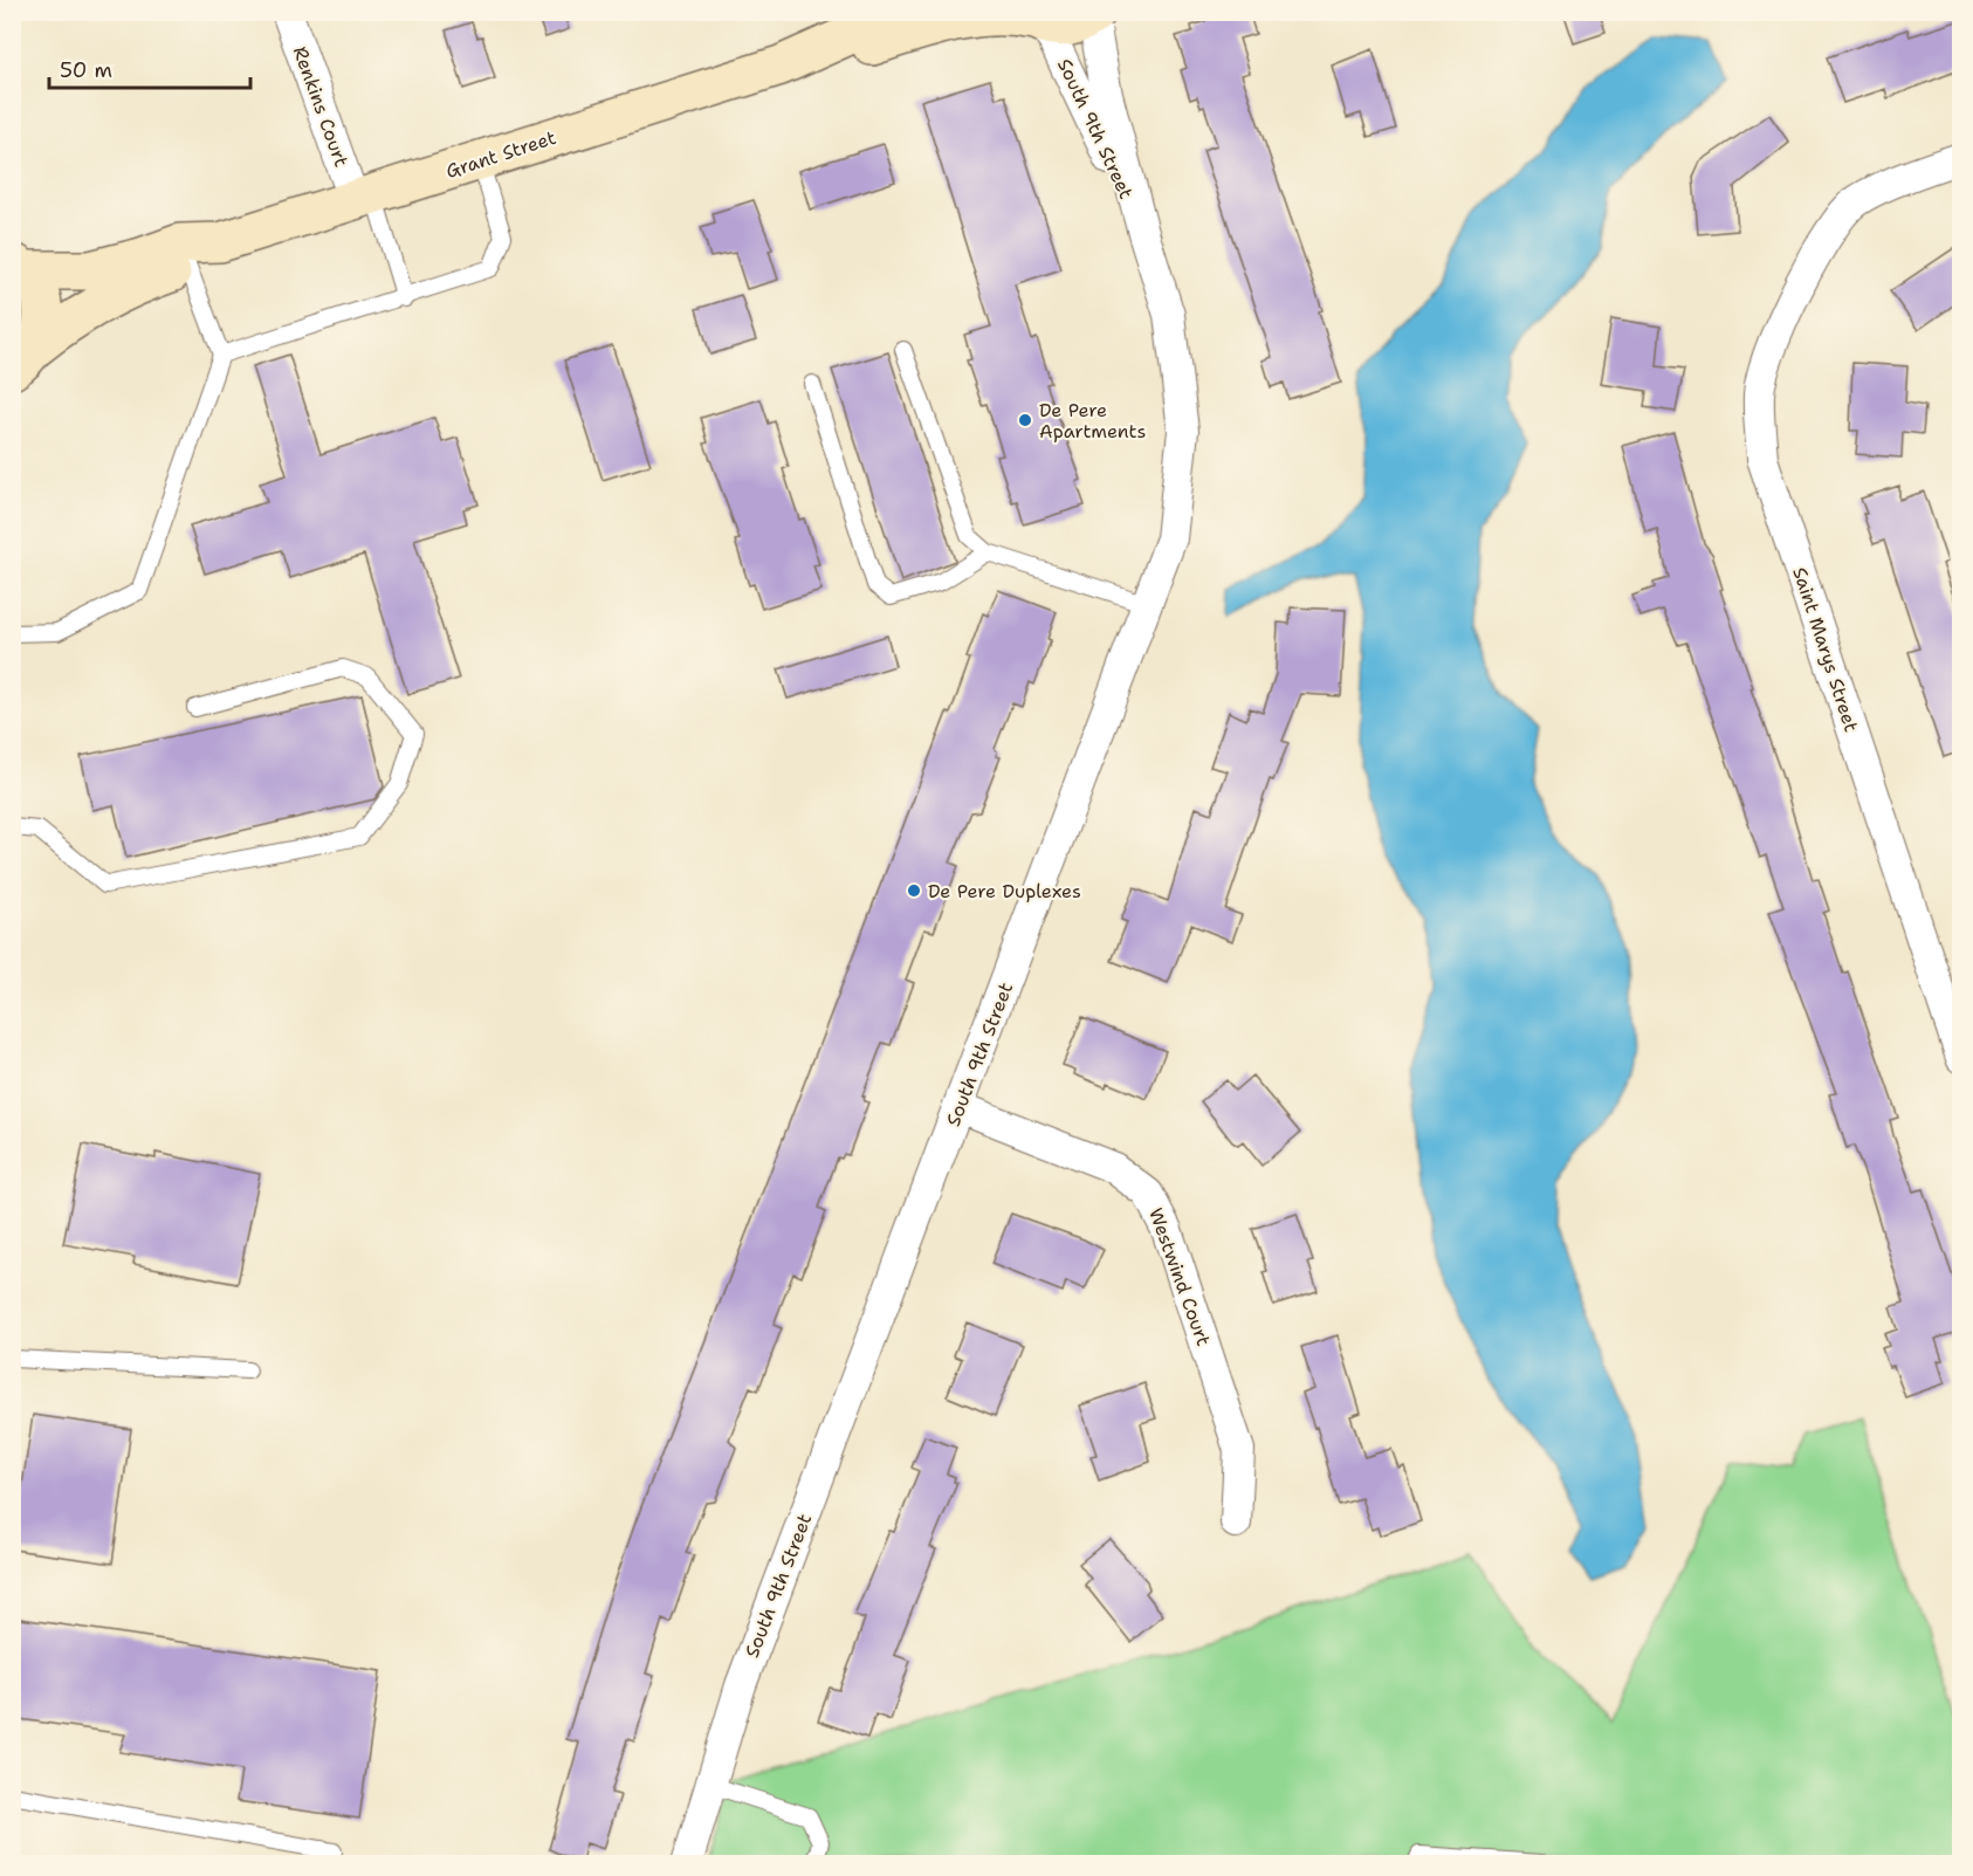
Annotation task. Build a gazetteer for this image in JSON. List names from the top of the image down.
{
  "streets": {
    "street": [
      "Renkins Court",
      "South 9th Street",
      "Grant Street",
      "Saint Marys Street",
      "Westwind Court"
    ]
  },
  "crossings": [
    ["Renkins Court", "Grant Street"],
    ["South 9th Street", "Grant Street"],
    ["South 9th Street", "Westwind Court"]
  ],
  "places": ["De Pere Apartments", "De Pere Duplexes"],
  "scale_bar": "50 m"
}
